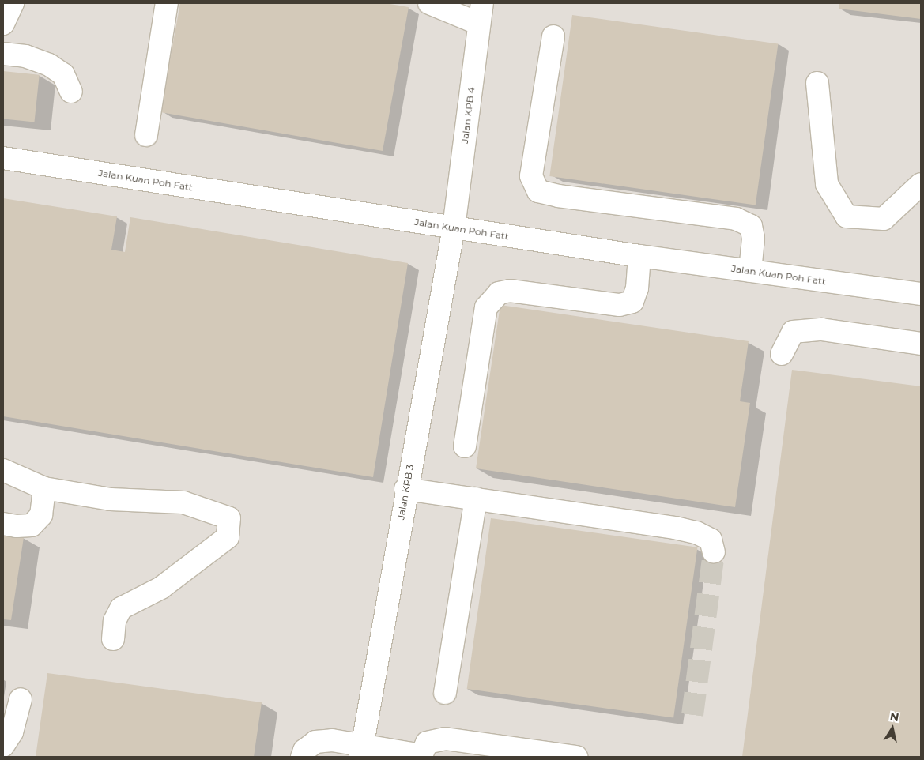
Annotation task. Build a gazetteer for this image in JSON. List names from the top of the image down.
{
  "streets": {
    "street": ["Jalan KPB 4", "Jalan Kuan Poh Fatt", "Jalan KPB 3"]
  },
  "crossings": [
    ["Jalan KPB 4", "Jalan Kuan Poh Fatt"],
    ["Jalan KPB 4", "Jalan KPB 3"],
    ["Jalan Kuan Poh Fatt", "Jalan KPB 3"]
  ],
  "north": "top"
}
